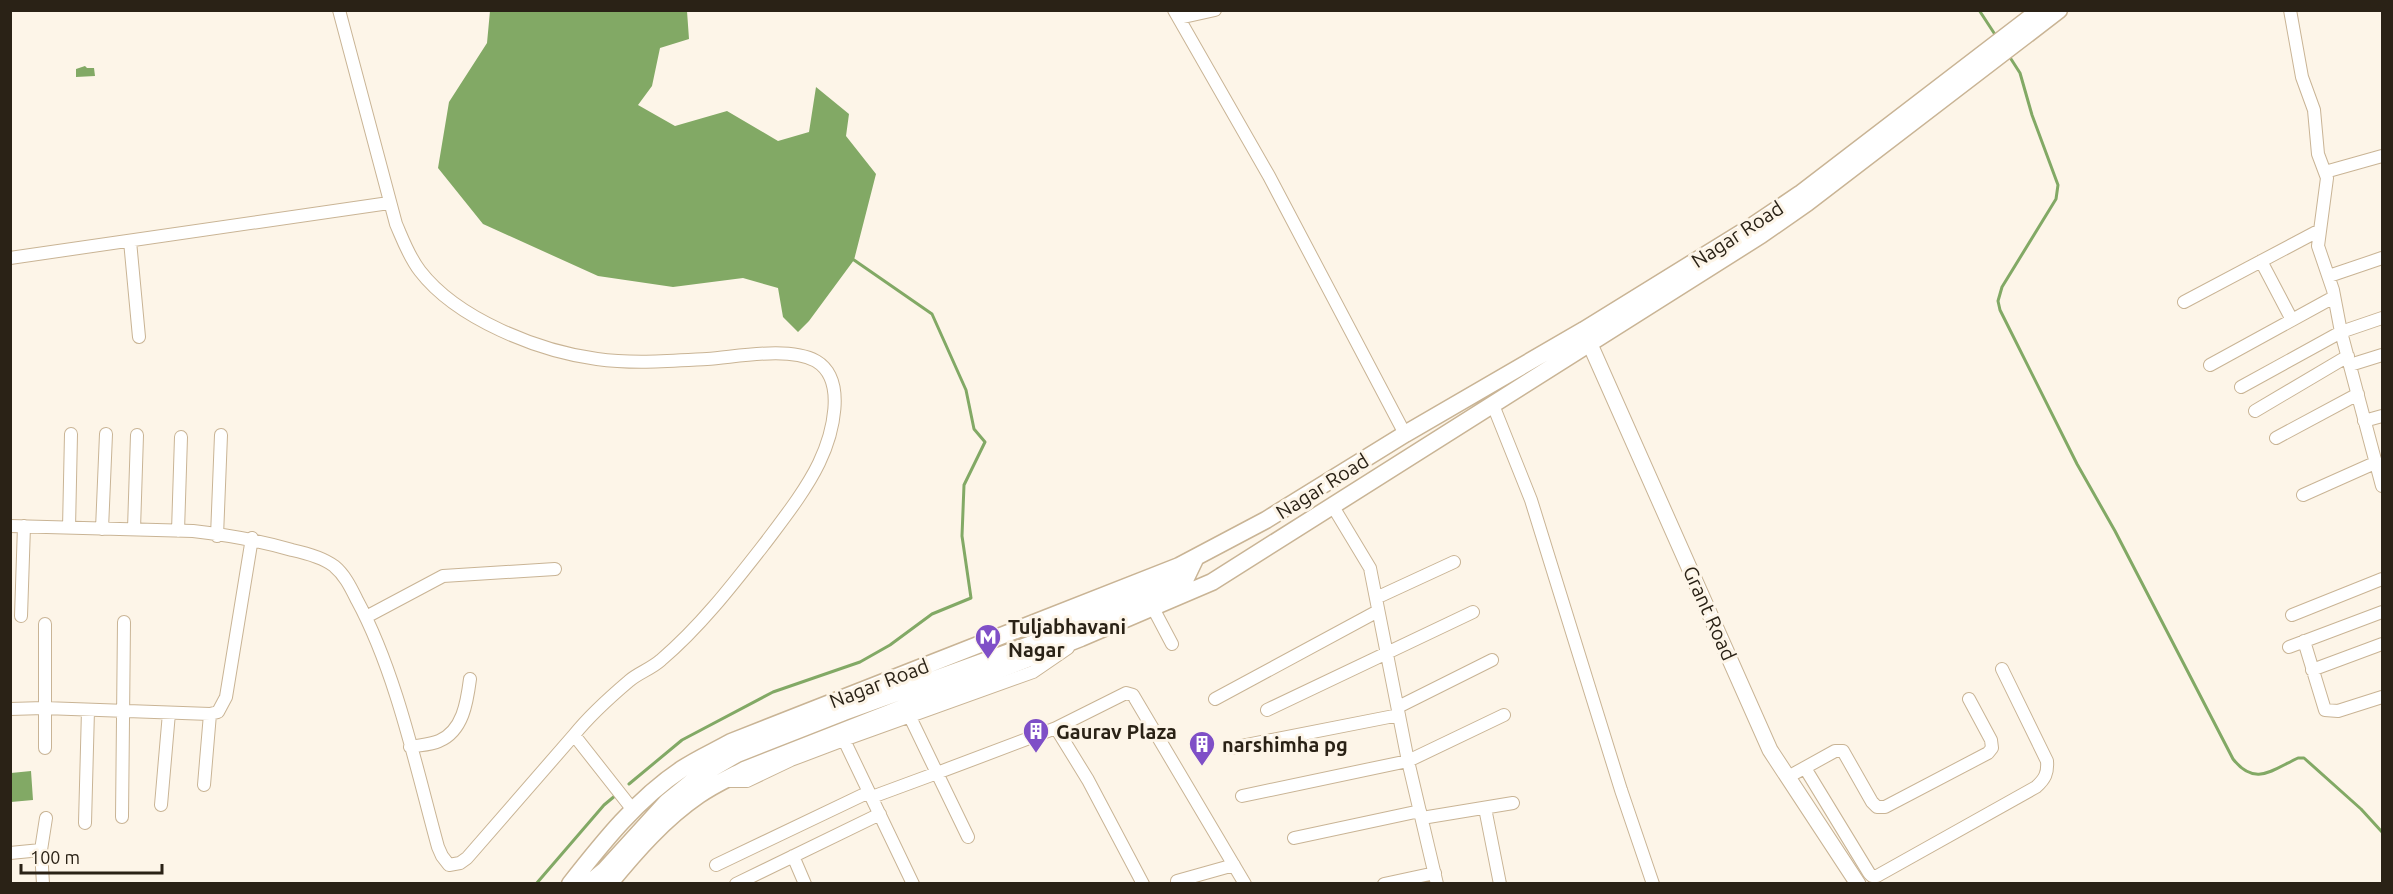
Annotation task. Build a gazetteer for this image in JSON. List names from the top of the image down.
{
  "streets": {
    "highway": ["Nagar Road"],
    "main road": ["Grant Road"]
  },
  "crossings": [
    ["Nagar Road", "Grant Road"]
  ],
  "places": {
    "metro station": ["Tuljabhavani Nagar"],
    "building": ["Gaurav Plaza", "narshimha pg"]
  },
  "scale_bar": "100 m"
}
